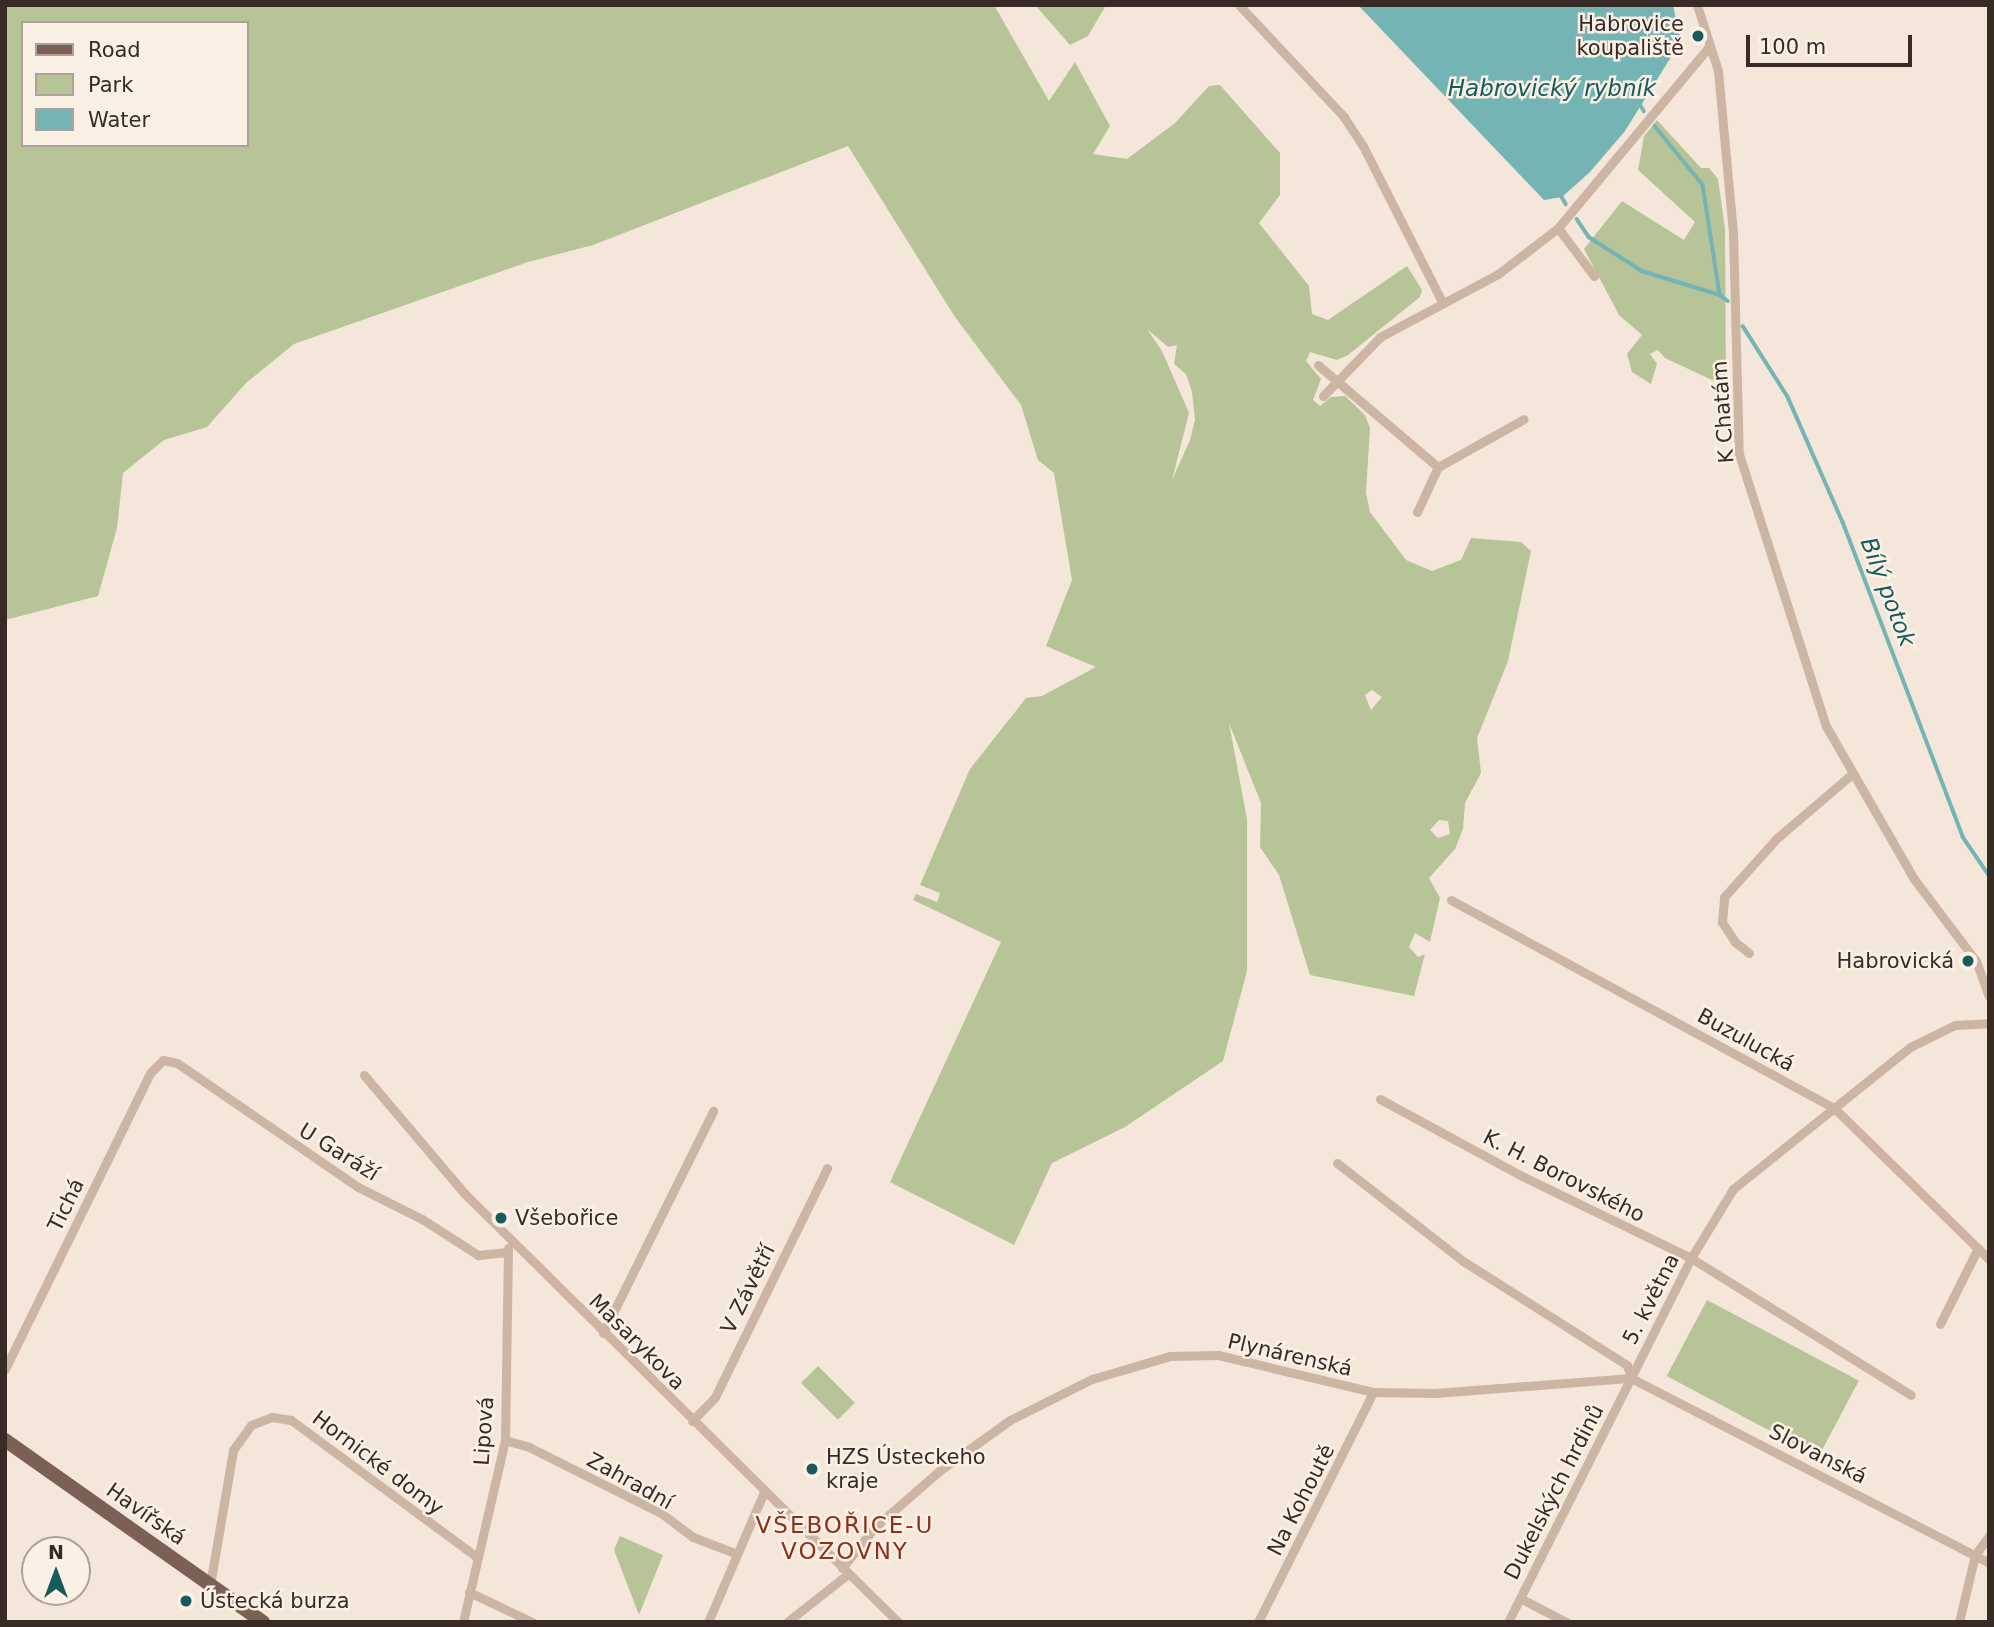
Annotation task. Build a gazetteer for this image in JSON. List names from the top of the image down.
{
  "streets": {
    "main road": ["Havířská"],
    "street": [
      "K Chatám",
      "Buzulucká",
      "U Garáží",
      "K. H. Borovského",
      "Tichá",
      "V Závětří",
      "5. května",
      "Masarykova",
      "Plynárenská",
      "Lipová",
      "Slovanská",
      "Hornické domy",
      "Zahradní",
      "Dukelských hrdinů",
      "Na Kohoutě"
    ]
  },
  "crossings": [
    ["Buzulucká", "5. května"],
    ["U Garáží", "Tichá"],
    ["U Garáží", "Lipová"],
    ["K. H. Borovského", "5. května"],
    ["V Závětří", "Masarykova"],
    ["5. května", "Plynárenská"],
    ["5. května", "Slovanská"],
    ["5. května", "Dukelských hrdinů"],
    ["Masarykova", "Plynárenská"],
    ["Plynárenská", "Slovanská"],
    ["Plynárenská", "Dukelských hrdinů"],
    ["Plynárenská", "Na Kohoutě"],
    ["Lipová", "Hornické domy"],
    ["Lipová", "Zahradní"],
    ["Slovanská", "Dukelských hrdinů"],
    ["Hornické domy", "Havířská"]
  ],
  "districts": ["VŠEBOŘICE-U VOZOVNY"],
  "water": ["Habrovický rybník", "Bílý potok"],
  "places": [
    "Habrovice koupaliště",
    "Habrovická",
    "Všebořice",
    "HZS Ústeckeho kraje",
    "Ústecká burza"
  ],
  "legend": ["Road", "Park", "Water"],
  "scale_bar": "100 m",
  "north": "top"
}
